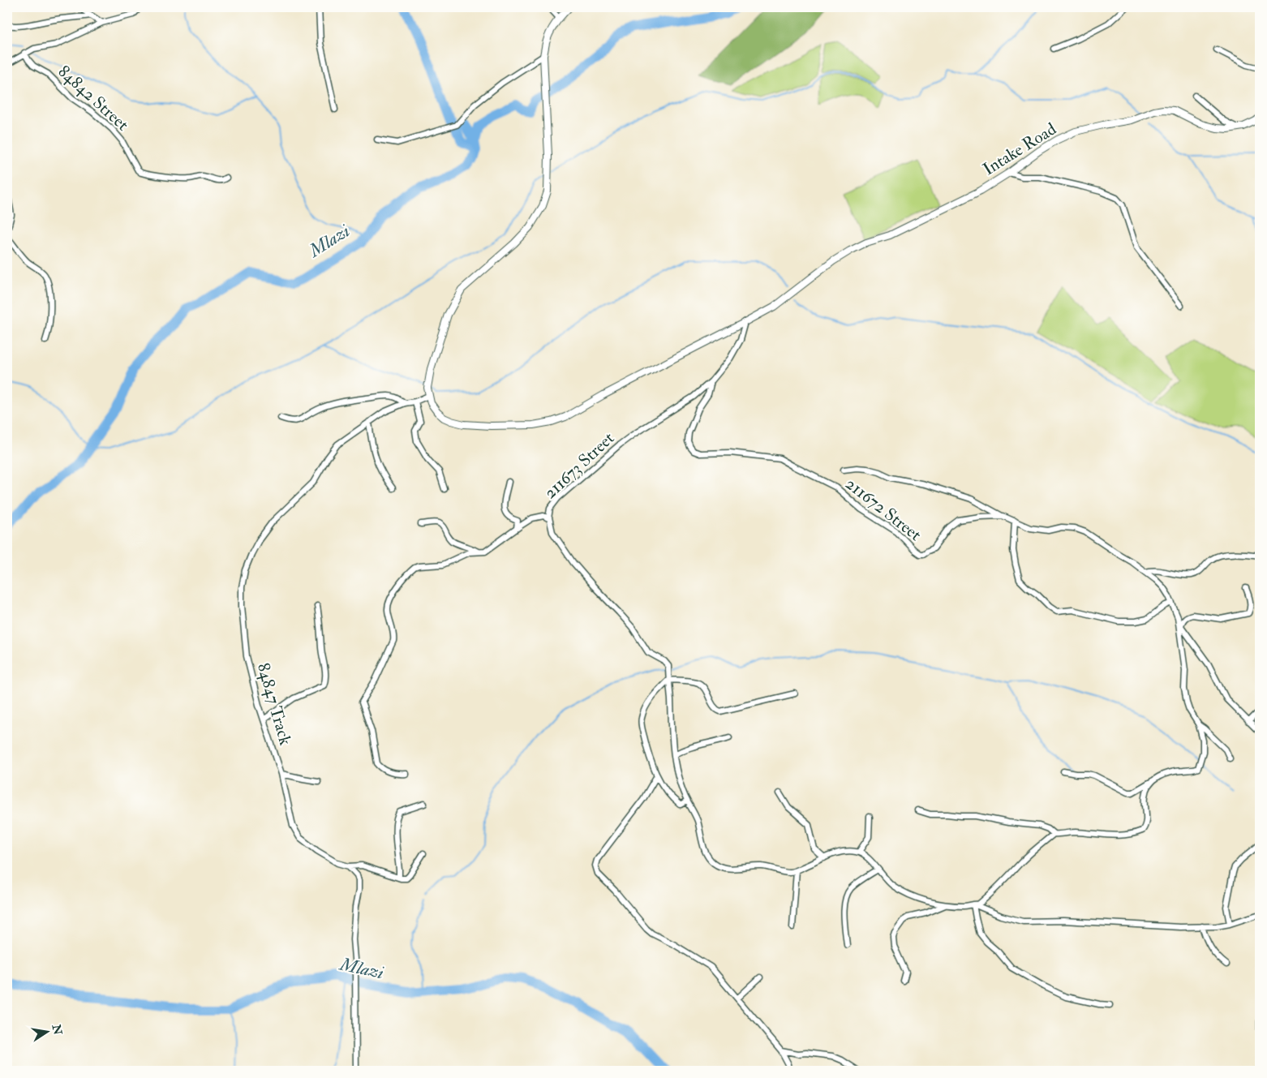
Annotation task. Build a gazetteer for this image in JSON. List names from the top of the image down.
{
  "streets": {
    "street": [
      "84842 Street",
      "Intake Road",
      "211673 Street",
      "211672 Street",
      "84847 Track"
    ]
  },
  "crossings": [
    ["Intake Road", "84847 Track"],
    ["211673 Street", "211672 Street"]
  ],
  "water": ["Mlazi"],
  "north": "right"
}
